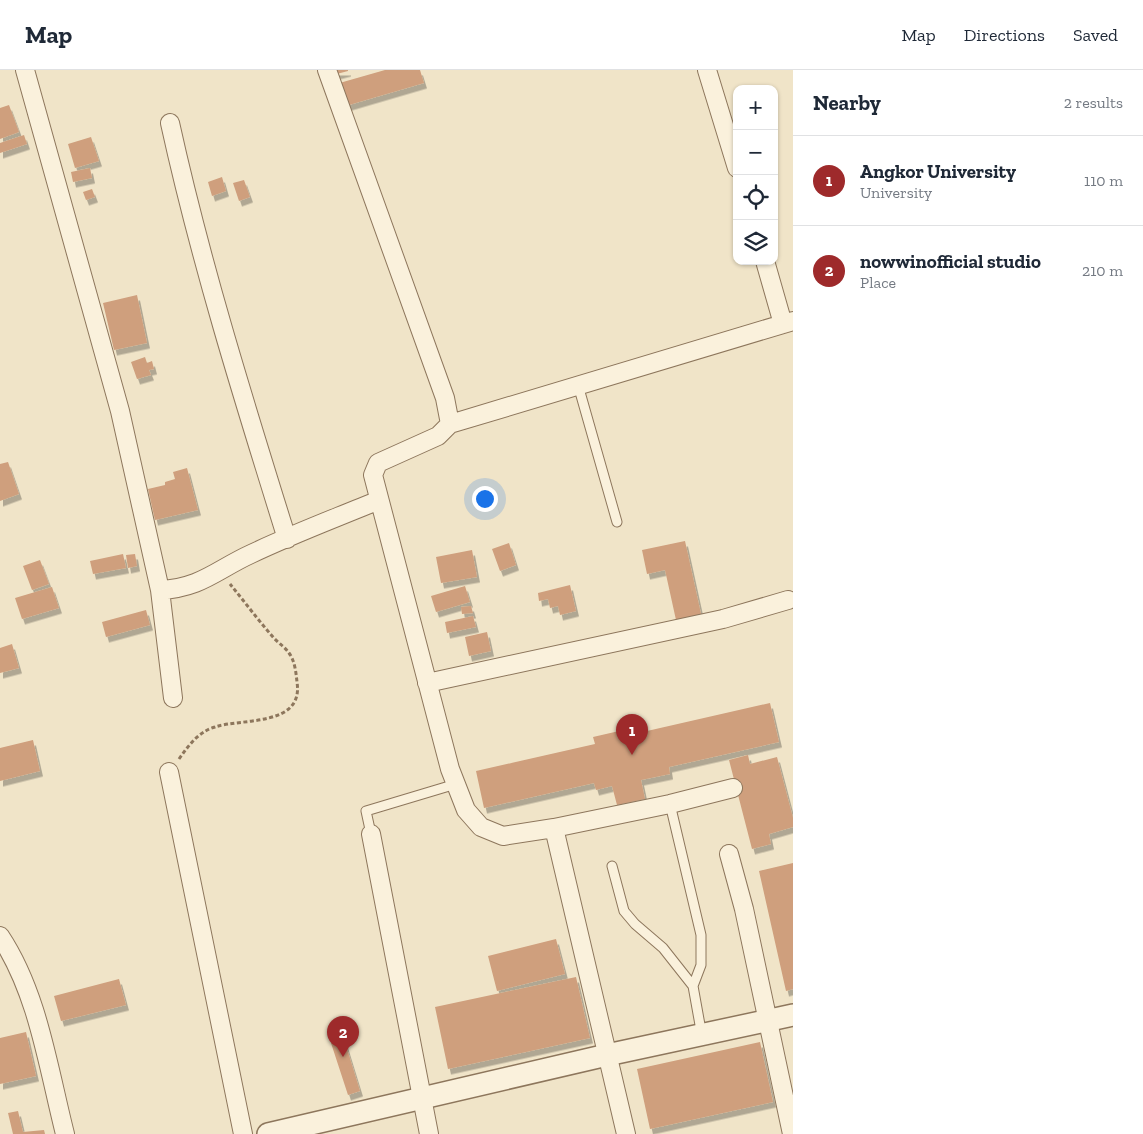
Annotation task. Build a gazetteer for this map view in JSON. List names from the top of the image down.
{
  "page": {
    "header": "Map",
    "nav": ["Map", "Directions", "Saved"],
    "heading": ["Nearby", "2 results"],
    "map_buttons": ["+", "−"],
    "list": [
      {
        "mark": "1",
        "name": "Angkor University",
        "note": "University",
        "value": "110 m"
      },
      {
        "mark": "2",
        "name": "nowwinofficial studio",
        "note": "Place",
        "value": "210 m"
      }
    ],
    "pins": ["1", "2"]
  }
}
